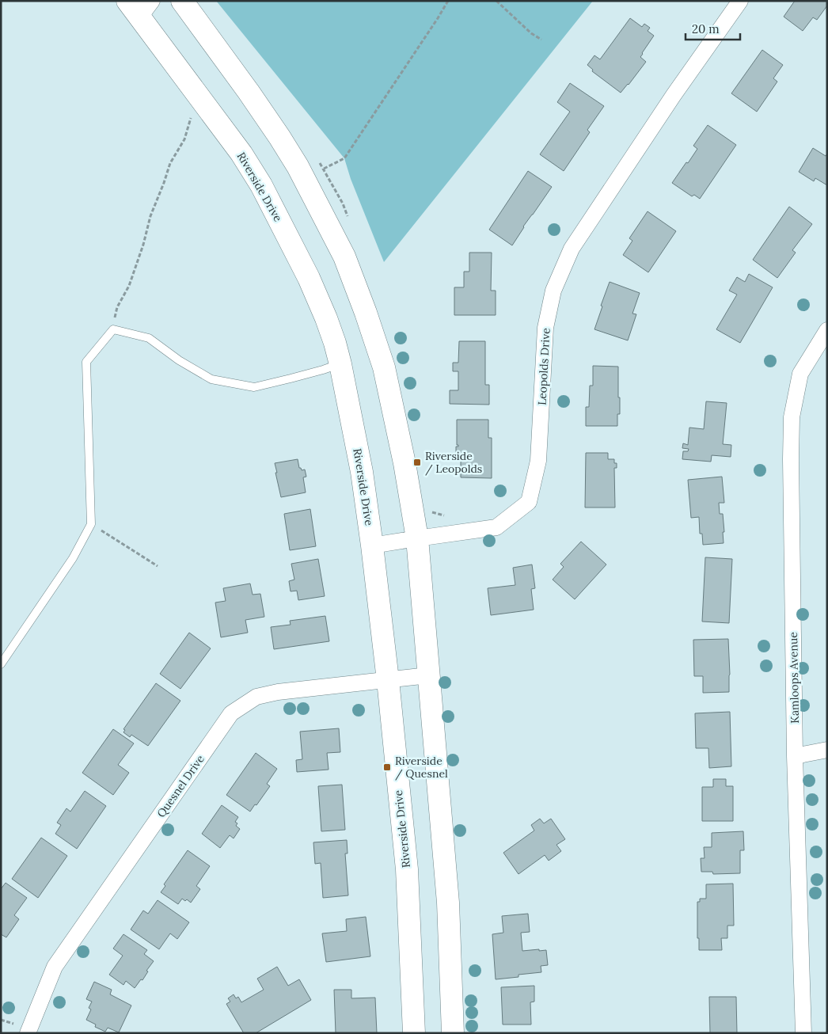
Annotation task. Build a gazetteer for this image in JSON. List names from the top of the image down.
{
  "streets": {
    "main road": ["Riverside Drive"],
    "street": ["Leopolds Drive", "Kamloops Avenue", "Quesnel Drive"]
  },
  "crossings": [
    ["Riverside Drive", "Leopolds Drive"],
    ["Riverside Drive", "Quesnel Drive"]
  ],
  "places": {
    "transit": ["Riverside / Leopolds", "Riverside / Quesnel"]
  },
  "scale_bar": "20 m"
}
